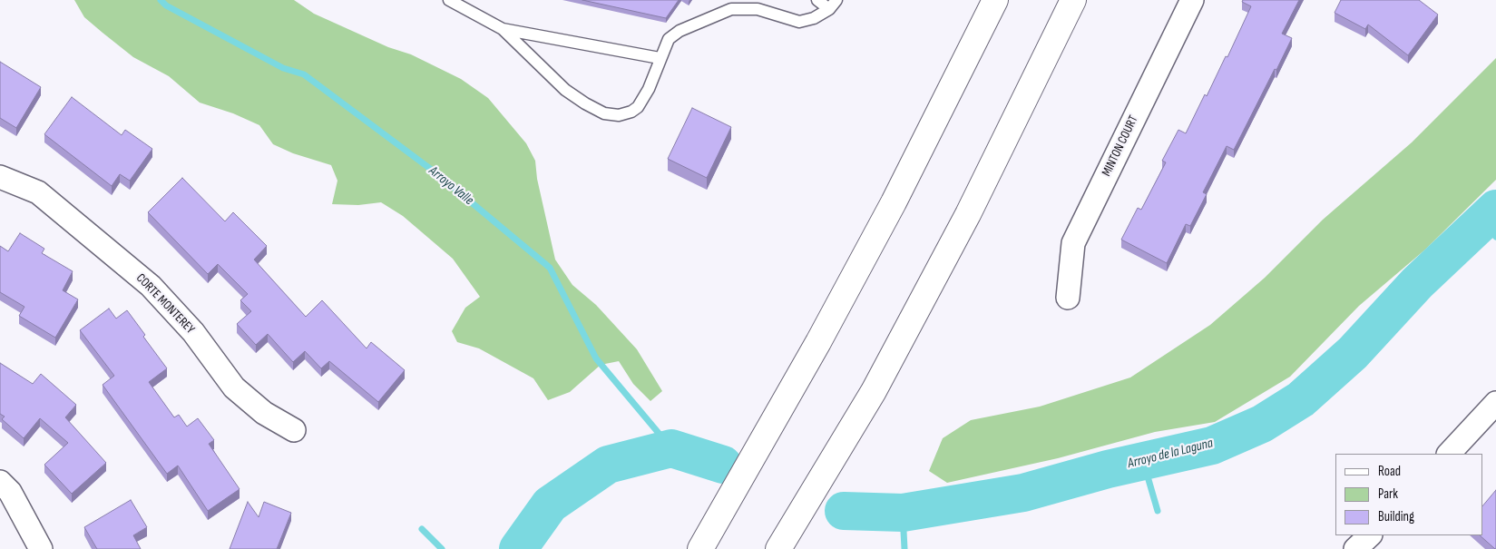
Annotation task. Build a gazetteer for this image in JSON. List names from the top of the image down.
{
  "streets": {
    "street": ["MINTON COURT", "CORTE MONTEREY"]
  },
  "water": ["Arroyo Valle", "Arroyo de la Laguna"],
  "legend": ["Road", "Park", "Building"]
}
